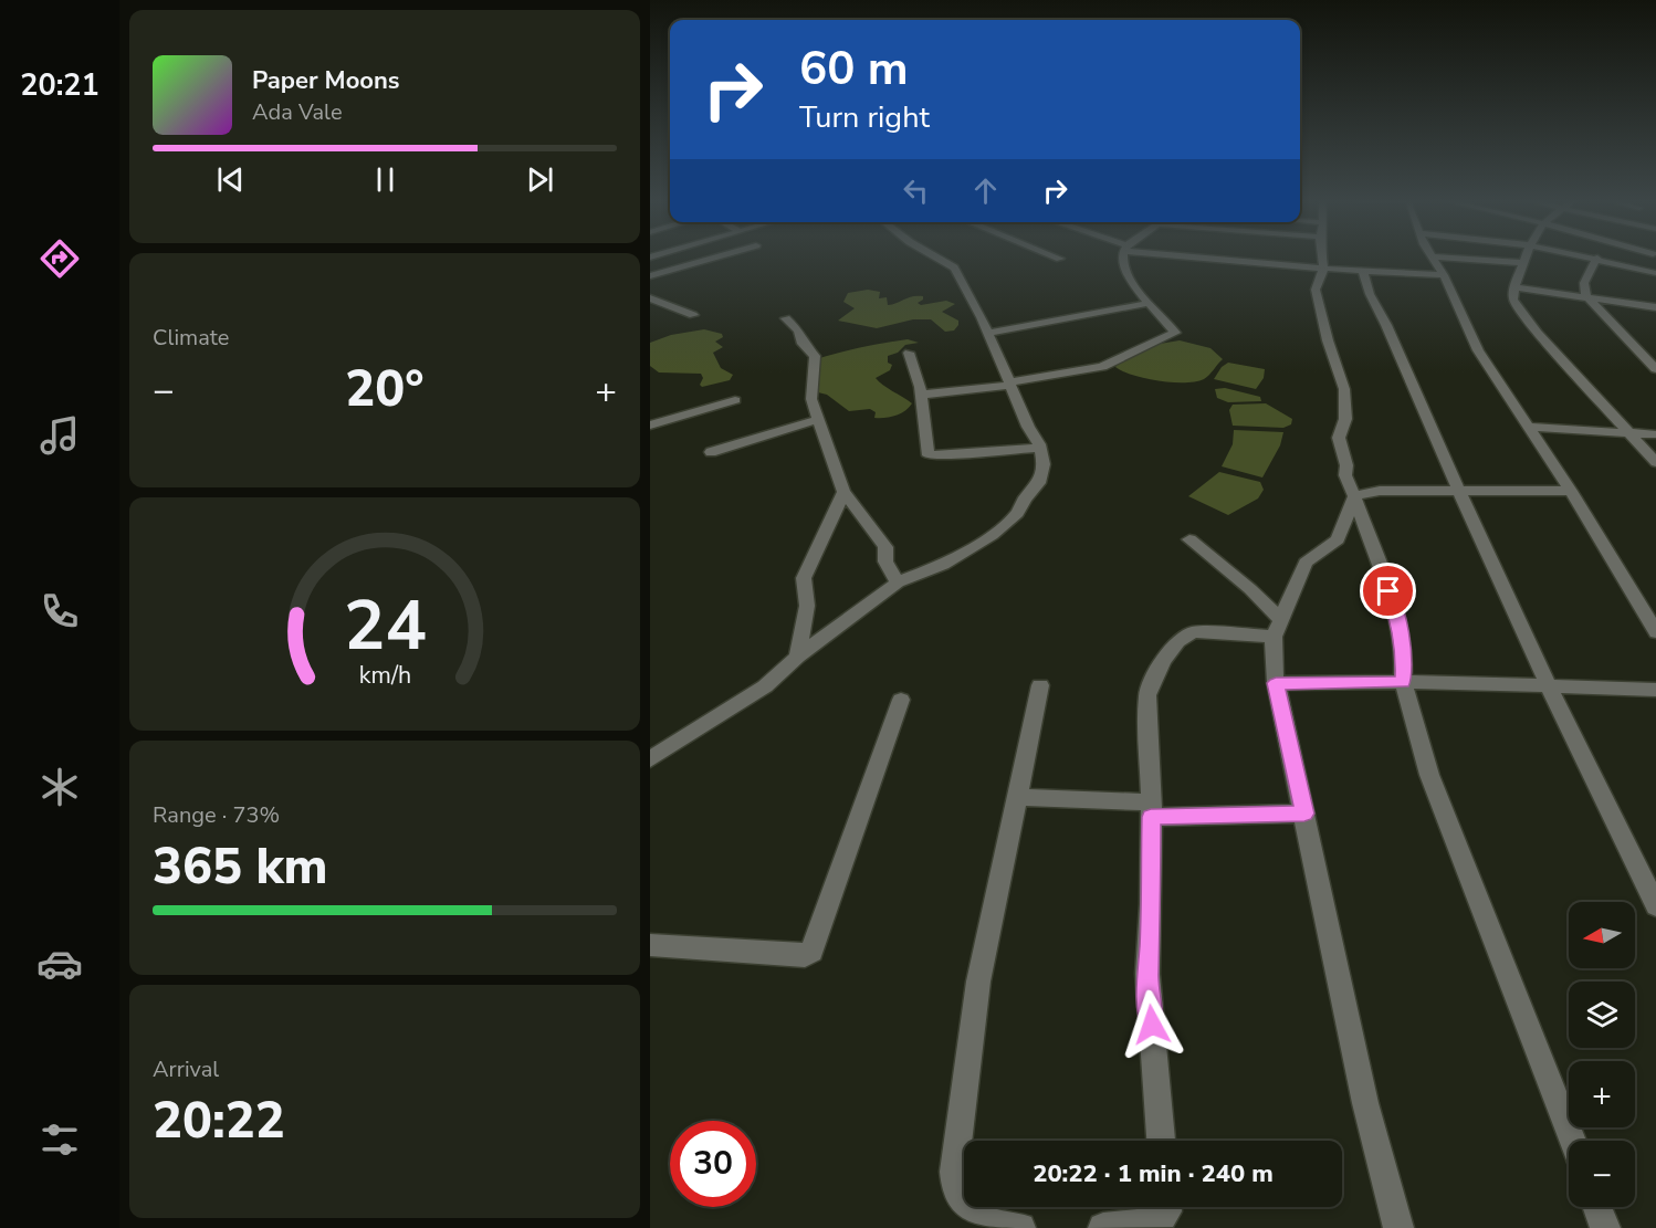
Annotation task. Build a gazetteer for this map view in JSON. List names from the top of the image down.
{
  "north": "left",
  "page": {
    "tabs": "20:21",
    "turn": ["60 m", "Turn right"],
    "song": ["Paper Moons", "Ada Vale"],
    "tile": [
      "Climate",
      ["Range · 73%", "365 km"],
      ["Arrival", "20:22"]
    ],
    "heat": ["−", "20°", "+"],
    "map_buttons": ["+", "−"],
    "limit": "30",
    "trip": "20:22 · 1 min · 240 m",
    "gauge": ["24", "km/h"]
  }
}
